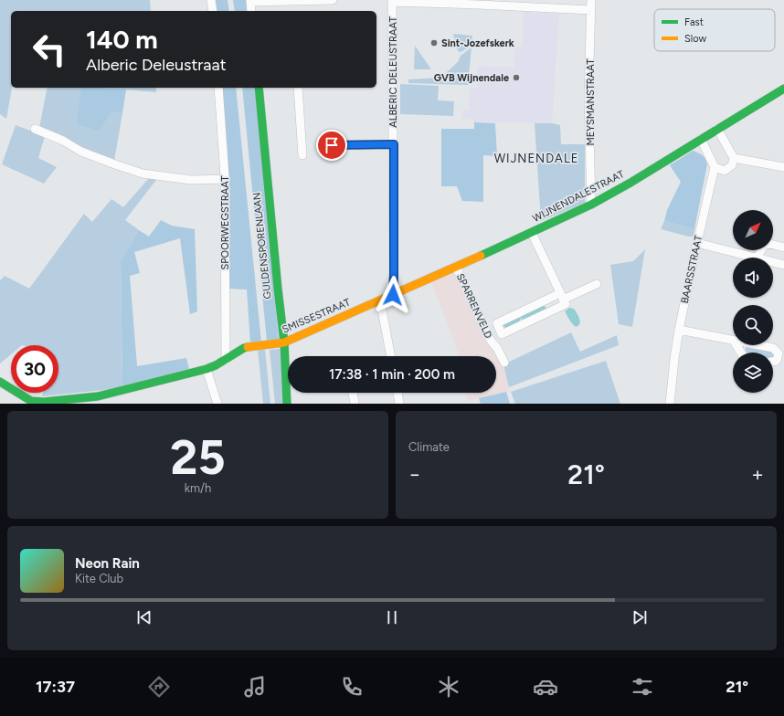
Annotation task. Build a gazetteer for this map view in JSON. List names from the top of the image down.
{
  "streets": {
    "street": [
      "ALBERIC DELEUSTRAAT",
      "MEYSMANSTRAAT",
      "WIJNENDALESTRAAT",
      "SPOORWEGSTRAAT",
      "GULDENSPORENLAAN",
      "BAARSSTRAAT",
      "SPARRENVELD",
      "SMISSESTRAAT"
    ]
  },
  "crossings": [
    ["ALBERIC DELEUSTRAAT", "WIJNENDALESTRAAT"],
    ["ALBERIC DELEUSTRAAT", "SMISSESTRAAT"],
    ["MEYSMANSTRAAT", "WIJNENDALESTRAAT"],
    ["WIJNENDALESTRAAT", "SPARRENVELD"],
    ["WIJNENDALESTRAAT", "SMISSESTRAAT"],
    ["SPOORWEGSTRAAT", "SMISSESTRAAT"],
    ["GULDENSPORENLAAN", "SMISSESTRAAT"]
  ],
  "districts": ["WIJNENDALE"],
  "places": ["Sint-Jozefskerk", "GVB Wijnendale"],
  "legend": ["Fast", "Slow"],
  "north": "top right",
  "page": {
    "turn": ["140 m", "Alberic Deleustraat"],
    "limit": "30",
    "trip": "17:38 · 1 min · 200 m",
    "tile": [
      ["25", "km/h"],
      "Climate"
    ],
    "heat": ["−", "21°", "+"],
    "song": ["Neon Rain", "Kite Club"],
    "tabs": ["17:37", "21°"]
  }
}
